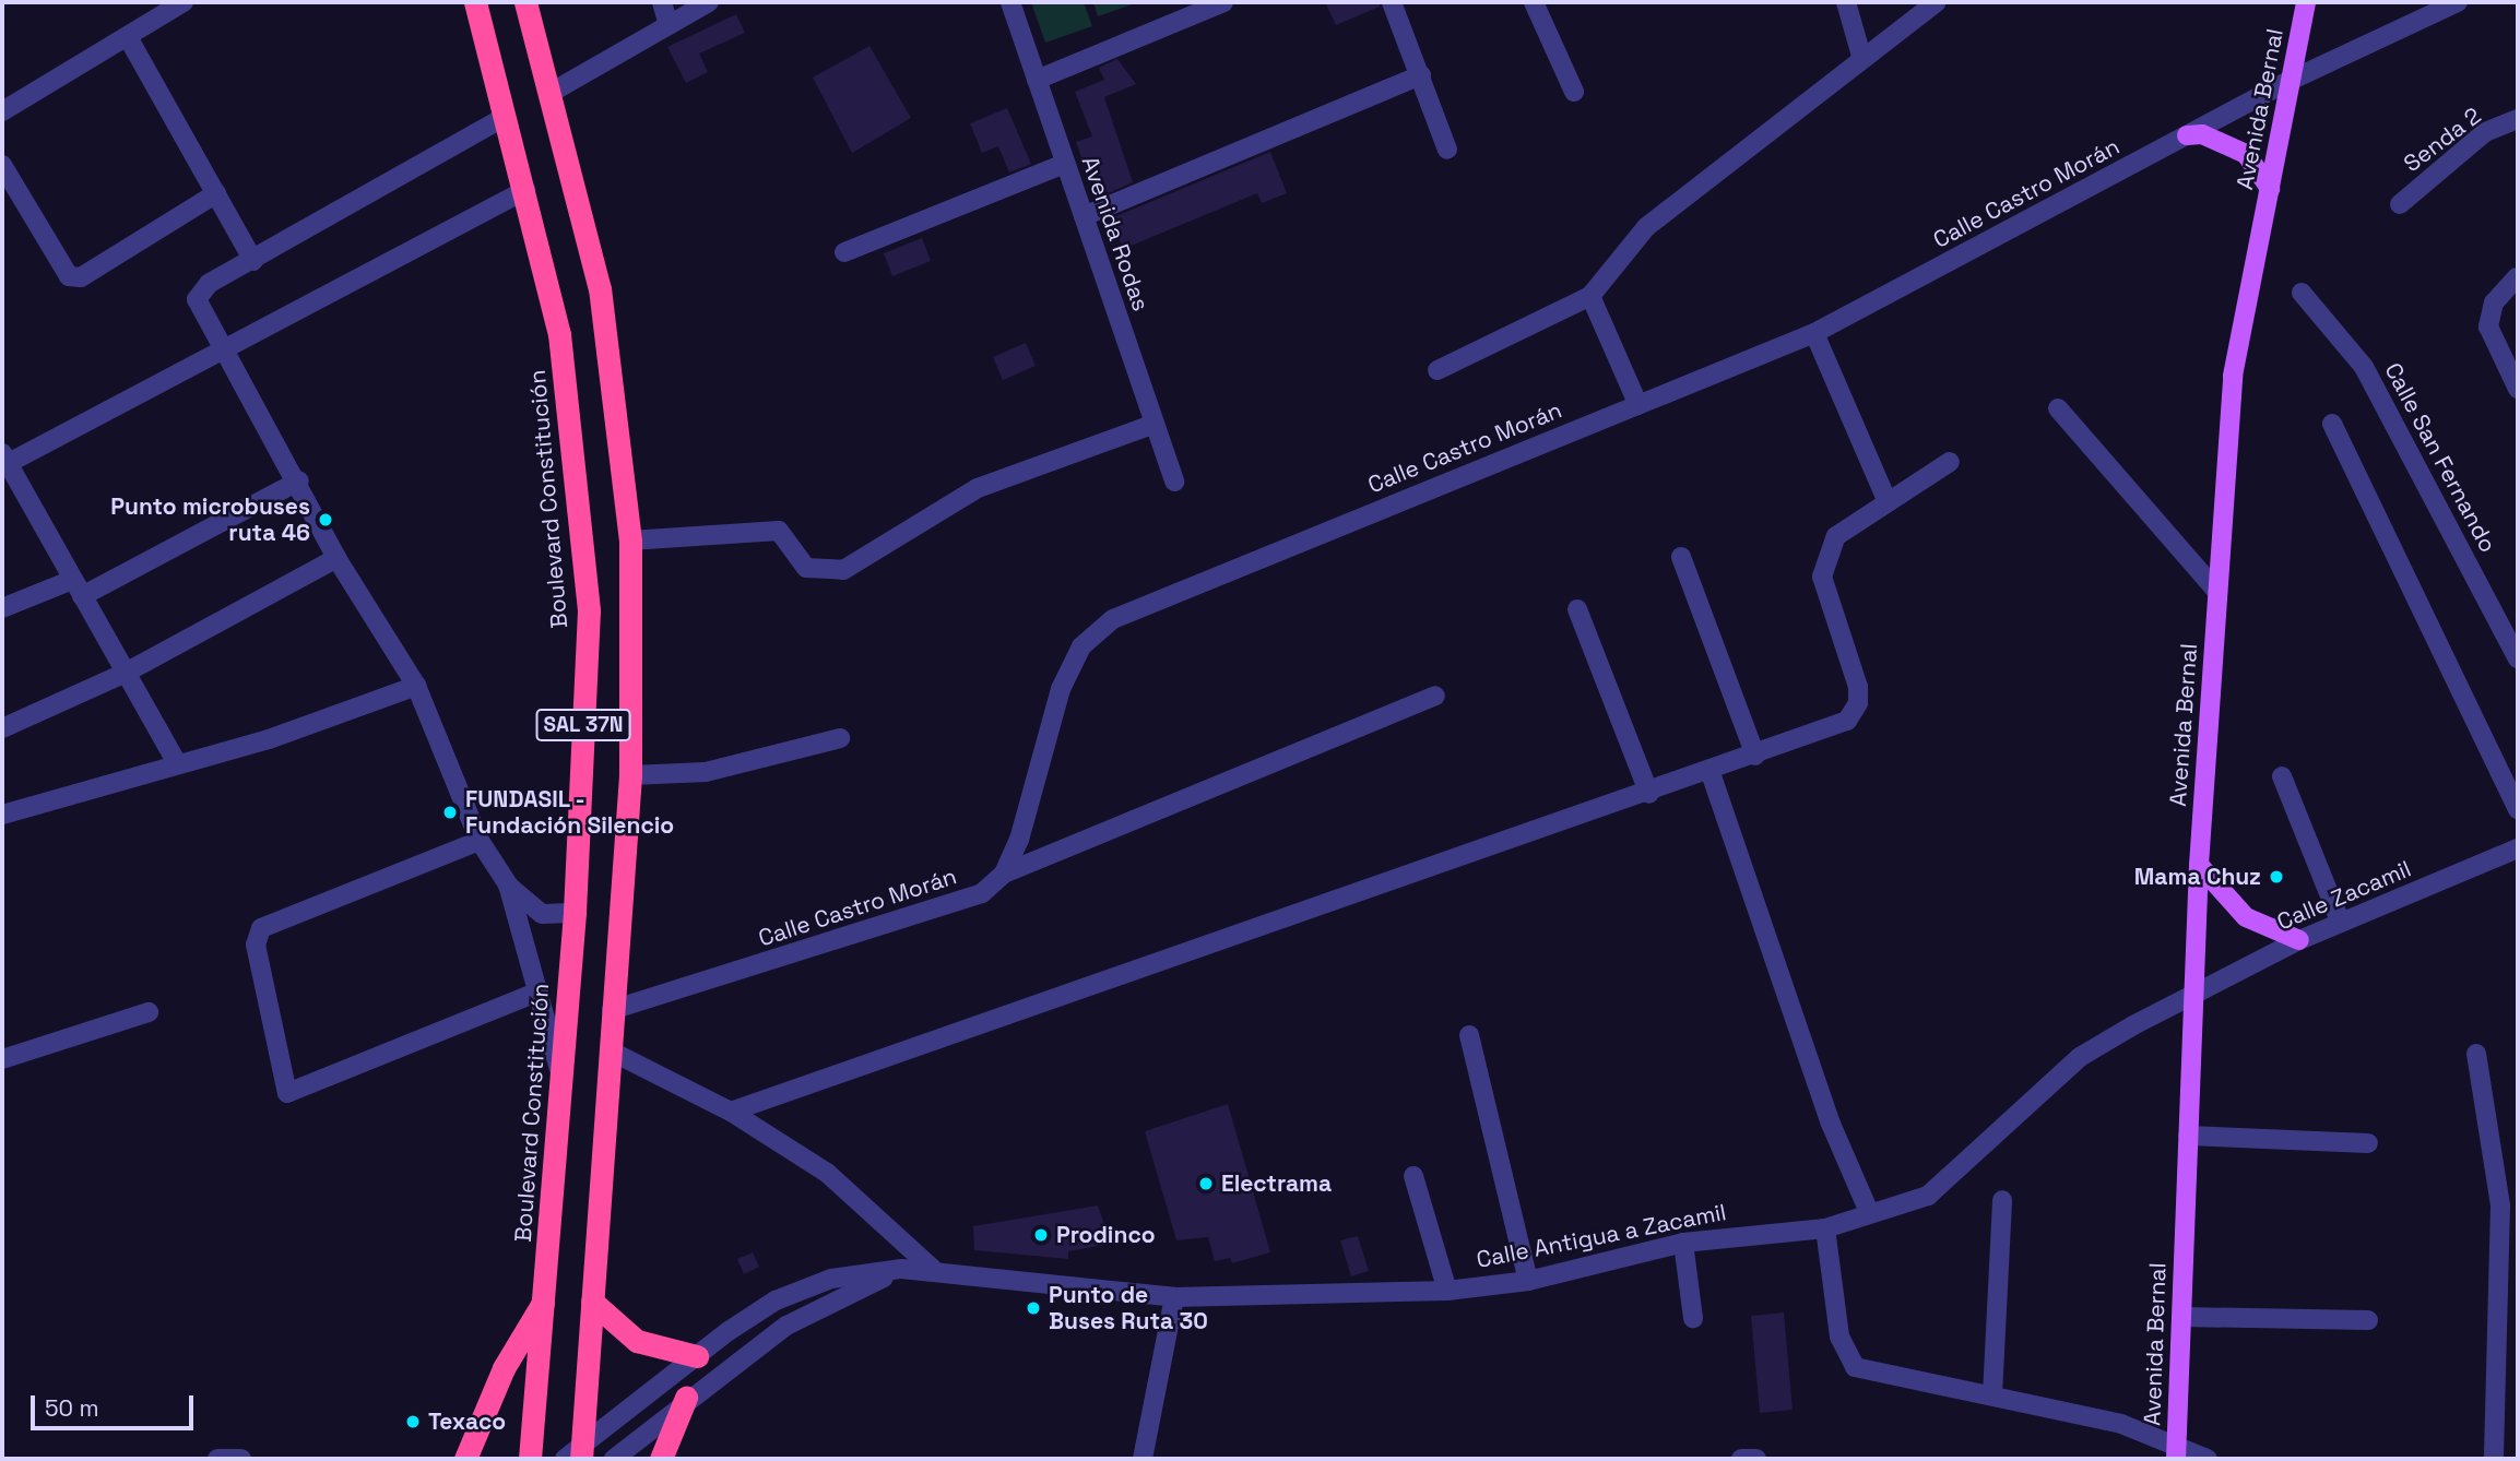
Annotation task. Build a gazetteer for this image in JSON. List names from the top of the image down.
{
  "streets": {
    "highway": ["Boulevard Constitución", "SAL 37N"],
    "main road": ["Avenida Bernal"],
    "street": [
      "Senda 2",
      "Calle Castro Morán",
      "Avenida Rodas",
      "Calle San Fernando",
      "Calle Zacamil",
      "Calle Antigua a Zacamil"
    ]
  },
  "crossings": [
    ["Avenida Bernal", "Calle Castro Morán"],
    ["Avenida Bernal", "Calle Zacamil"],
    ["Avenida Bernal", "Calle Antigua a Zacamil"],
    ["Calle Castro Morán", "SAL 37N"],
    ["SAL 37N", "Calle Antigua a Zacamil"],
    ["Calle Zacamil", "Calle Antigua a Zacamil"]
  ],
  "places": [
    "Punto microbuses ruta 46",
    "FUNDASIL - Fundación Silencio",
    "Mama Chuz",
    "Electrama",
    "Prodinco",
    "Punto de Buses Ruta 30",
    "Texaco"
  ],
  "scale_bar": "50 m"
}
